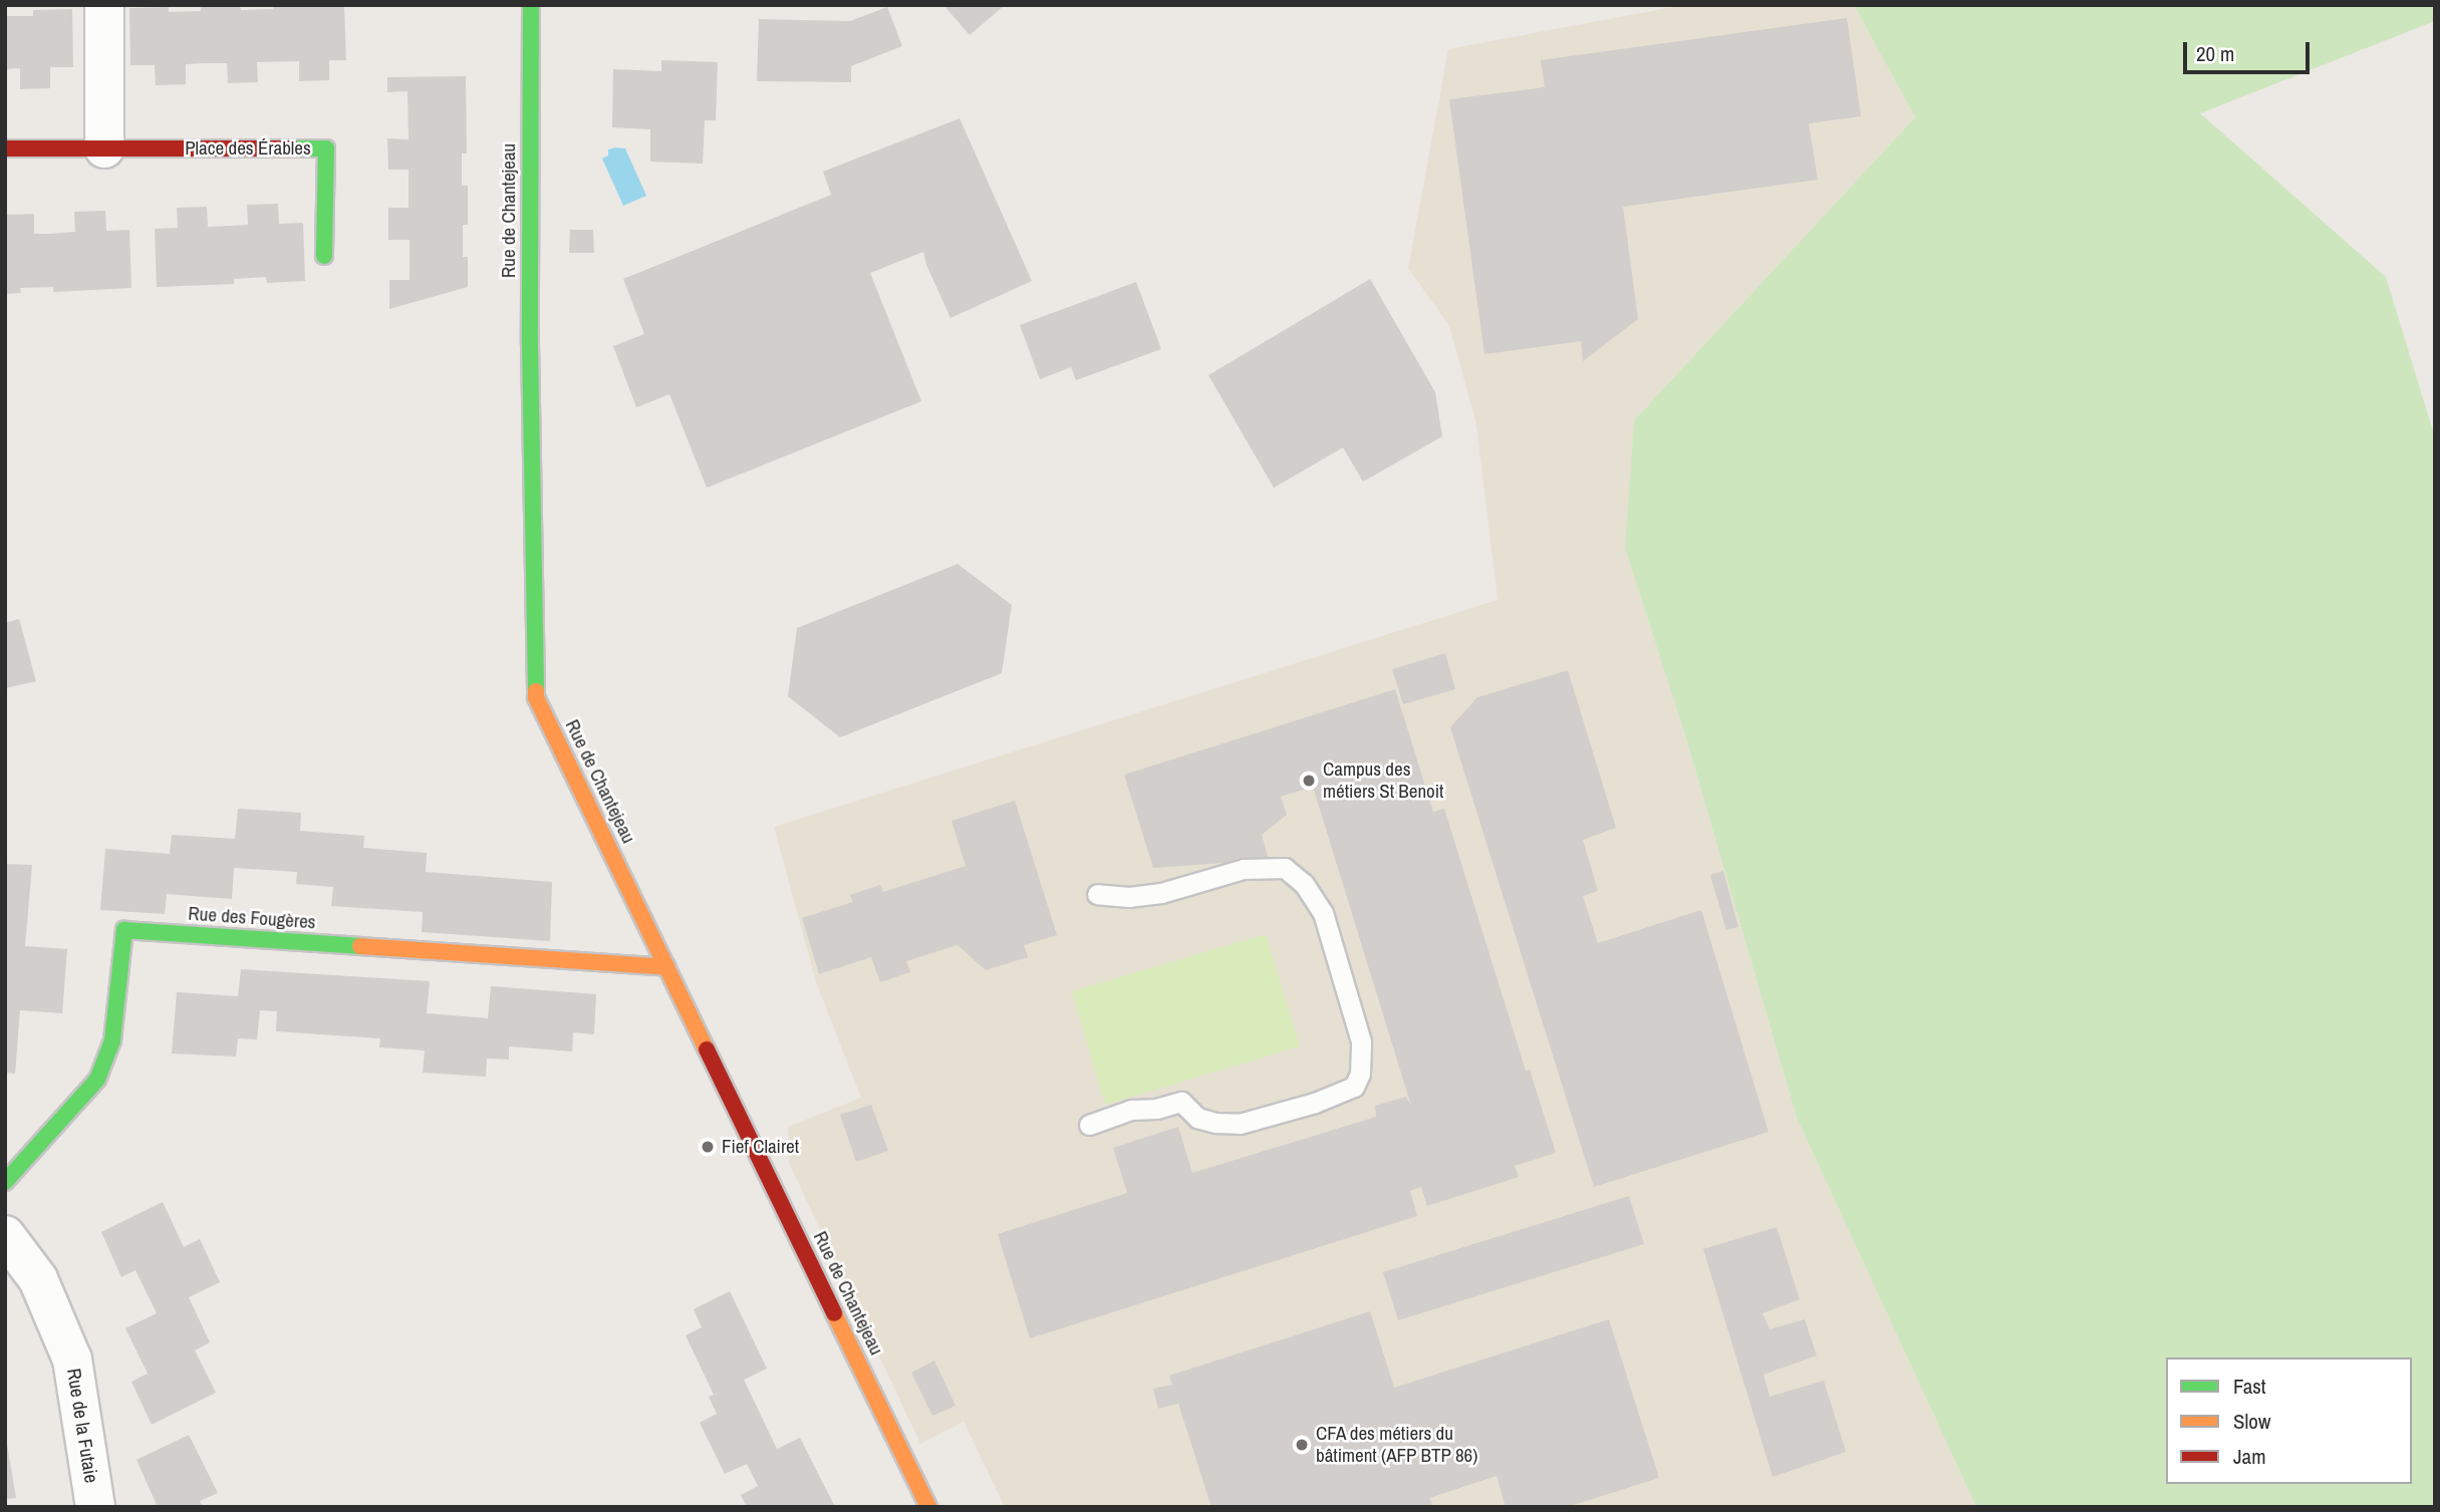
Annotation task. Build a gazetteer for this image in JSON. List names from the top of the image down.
{
  "streets": {
    "street": [
      "Place des Érables",
      "Rue de Chantejeau",
      "Rue des Fougères",
      "Rue de la Futaie"
    ]
  },
  "crossings": [
    ["Rue de Chantejeau", "Rue des Fougères"]
  ],
  "places": ["Campus des métiers St Benoit", "Fief Clairet", "CFA des métiers du bâtiment (AFP BTP 86)"],
  "legend": ["Fast", "Slow", "Jam"],
  "scale_bar": "20 m"
}
